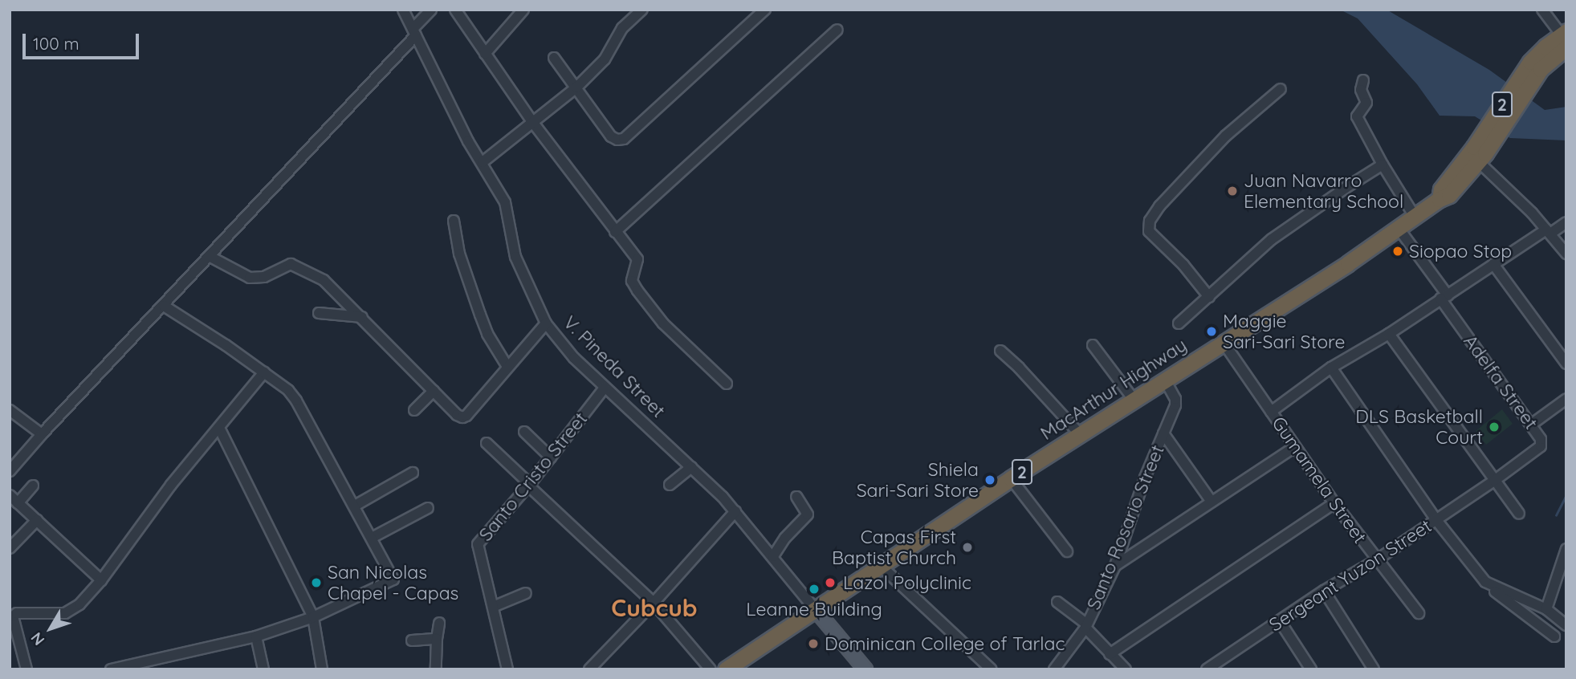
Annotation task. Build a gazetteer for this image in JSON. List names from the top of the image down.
{
  "streets": {
    "highway": ["2", "MacArthur Highway"],
    "main road": ["V. Pineda Street"],
    "street": [
      "Adelfa Street",
      "Santo Cristo Street",
      "Gumamela Street",
      "Santo Rosario Street",
      "Sergeant Yuzon Street"
    ]
  },
  "crossings": [
    ["V. Pineda Street", "MacArthur Highway"],
    ["V. Pineda Street", "Santo Cristo Street"],
    ["Adelfa Street", "MacArthur Highway"],
    ["Adelfa Street", "Sergeant Yuzon Street"],
    ["MacArthur Highway", "Gumamela Street"],
    ["MacArthur Highway", "Santo Rosario Street"],
    ["Gumamela Street", "Sergeant Yuzon Street"]
  ],
  "districts": ["Cubcub"],
  "places": [
    "Juan Navarro Elementary School",
    "Siopao Stop",
    "Maggie Sari-Sari Store",
    "DLS Basketball Court",
    "Shiela Sari-Sari Store",
    "Capas First Baptist Church",
    "San Nicolas Chapel - Capas",
    "Lazol Polyclinic",
    "Leanne Building",
    "Dominican College of Tarlac"
  ],
  "scale_bar": "100 m",
  "north": "bottom left"
}
